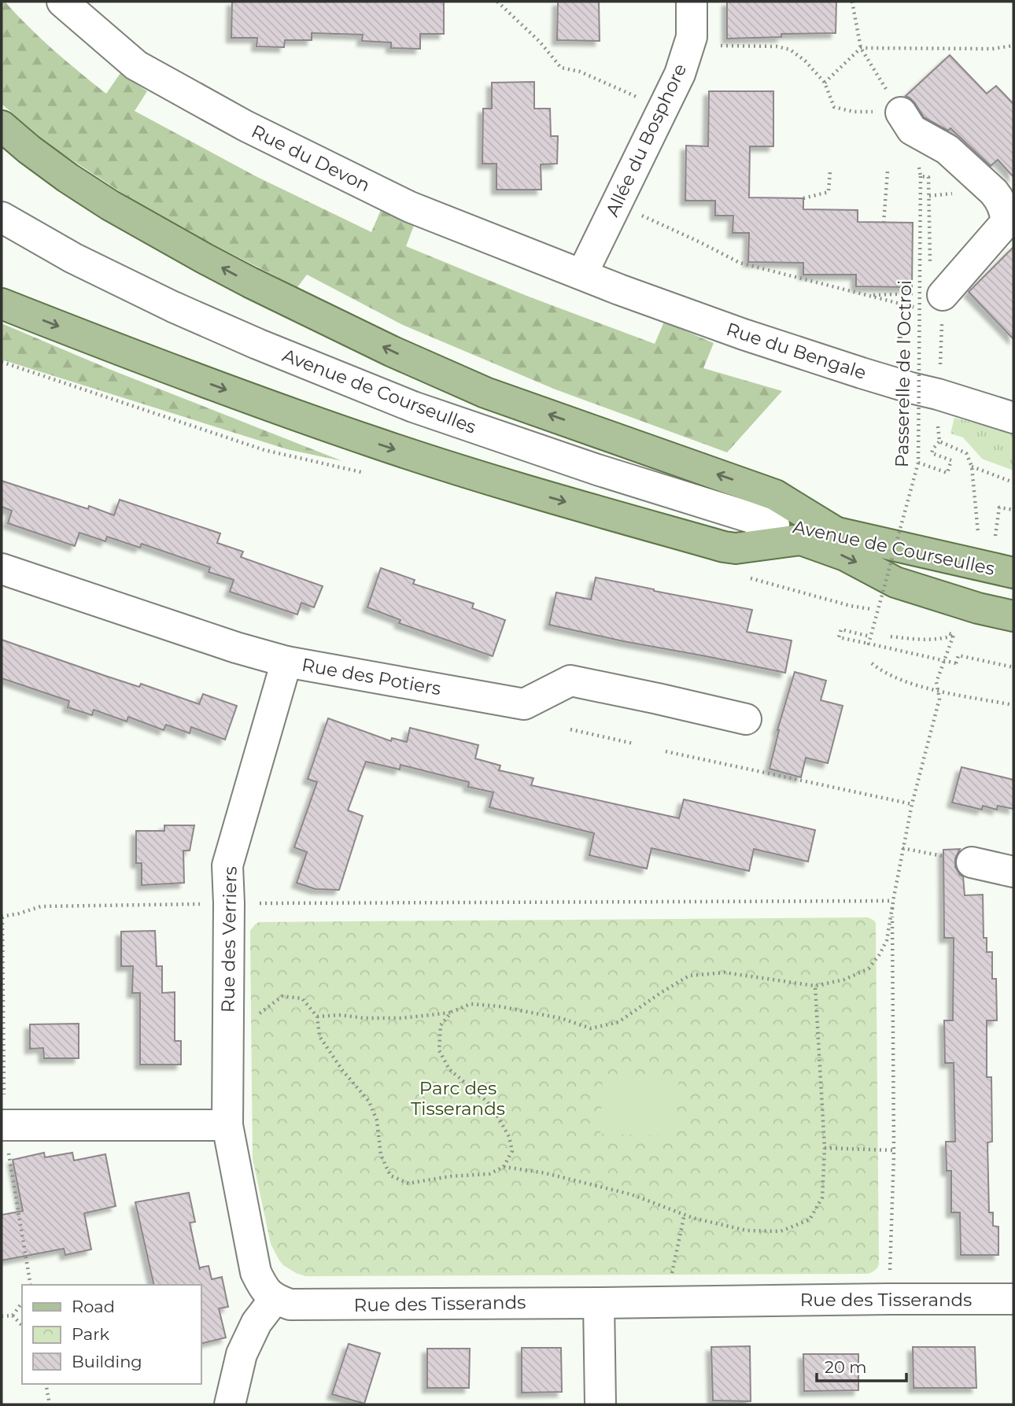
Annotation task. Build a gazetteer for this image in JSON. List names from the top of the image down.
{
  "streets": {
    "main road": ["Avenue de Courseulles"],
    "street": [
      "Allée du Bosphore",
      "Rue du Devon",
      "Rue du Bengale",
      "Rue des Potiers",
      "Rue des Verriers",
      "Rue des Tisserands"
    ],
    "path": ["Passerelle de l'Octroi"]
  },
  "crossings": [
    ["Allée du Bosphore", "Rue du Devon"],
    ["Allée du Bosphore", "Rue du Bengale"],
    ["Rue du Devon", "Rue du Bengale"],
    ["Rue des Potiers", "Rue des Verriers"]
  ],
  "parks": ["Parc des Tisserands"],
  "legend": ["Road", "Park", "Building"],
  "scale_bar": "20 m"
}
